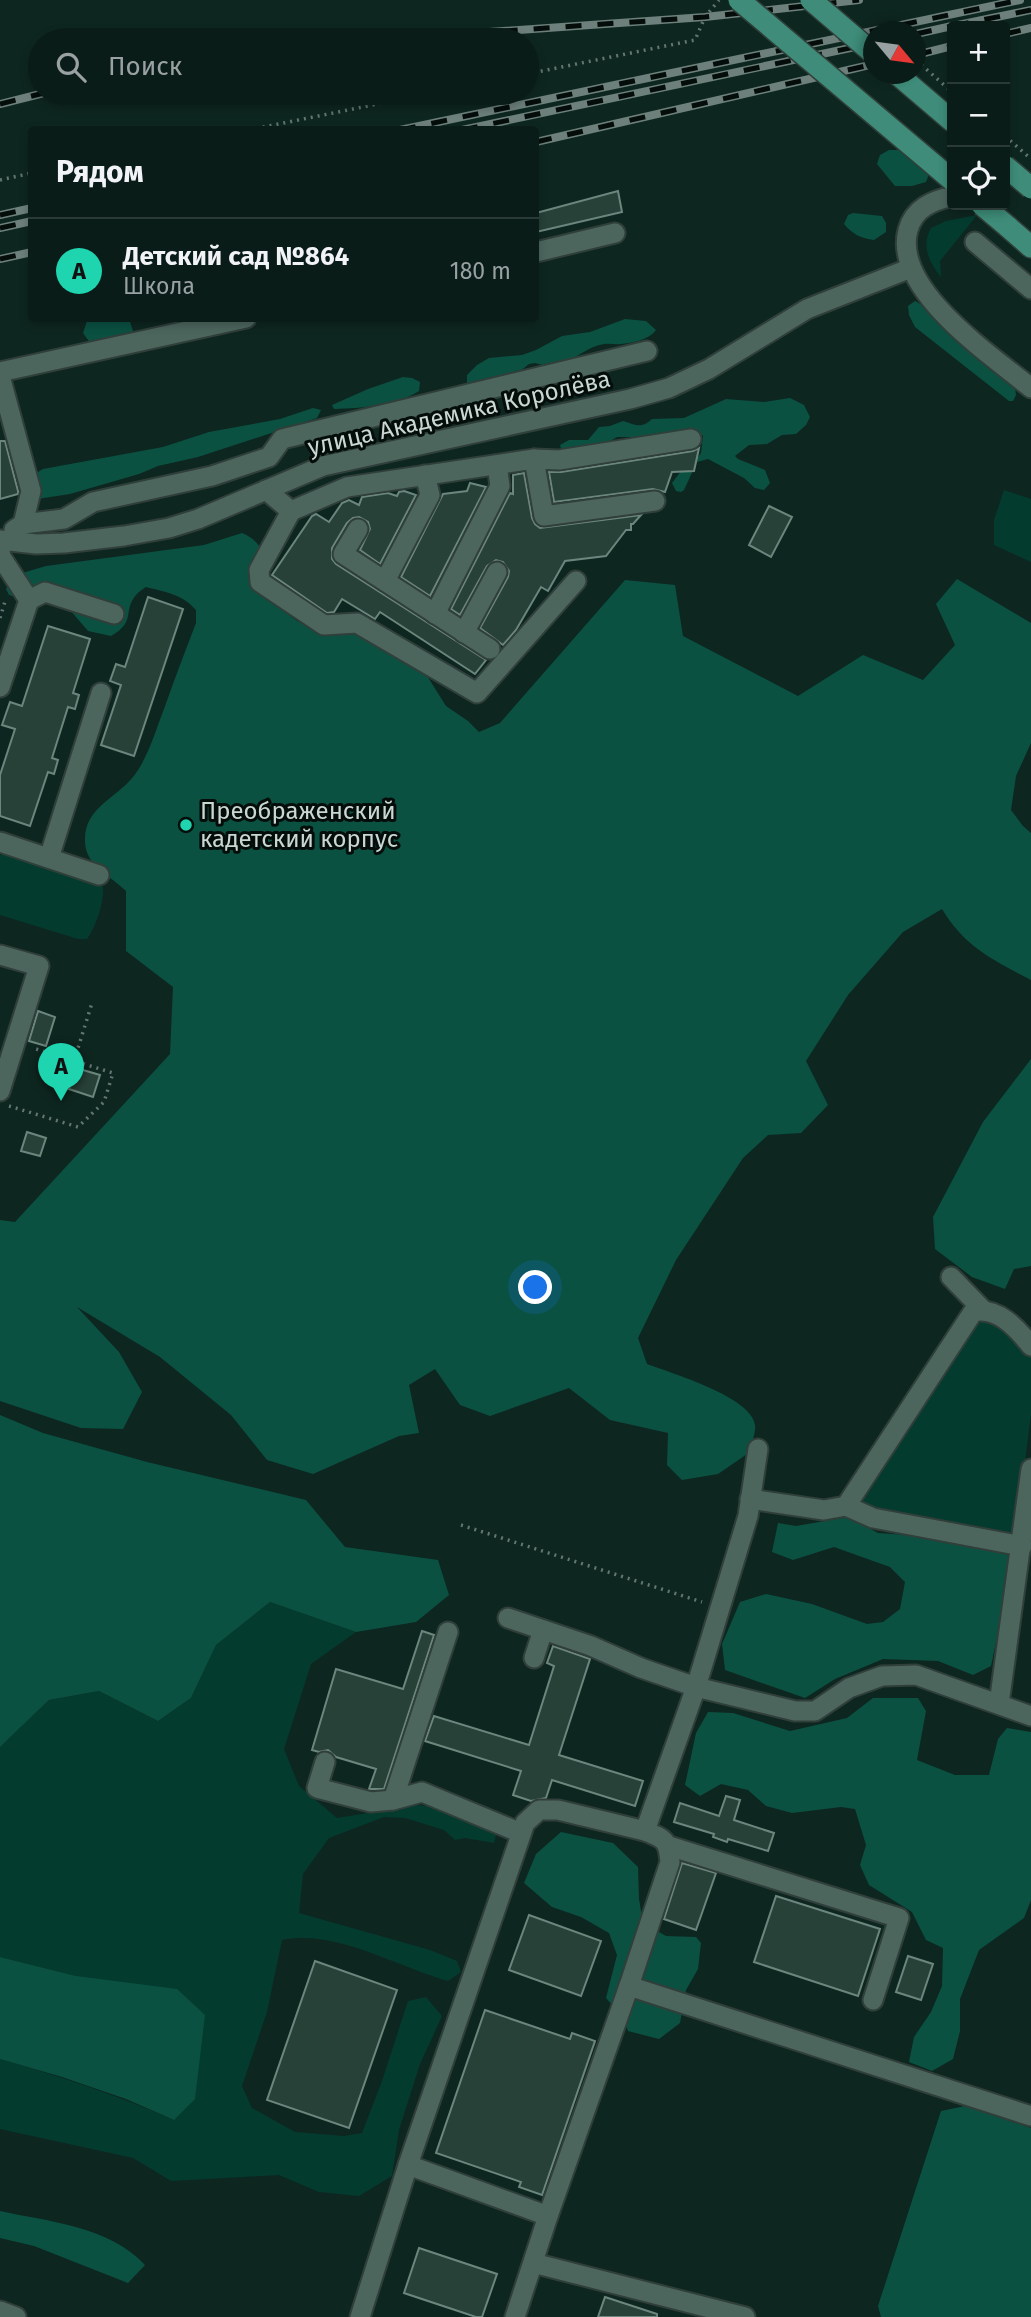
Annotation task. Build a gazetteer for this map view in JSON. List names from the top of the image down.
{
  "streets": {
    "street": ["улица Академика Королёва"]
  },
  "places": ["Преображенский кадетский корпус"],
  "north": "bottom right",
  "page": {
    "map_buttons": ["+", "−"],
    "search": "Поиск",
    "heading": "Рядом",
    "list": [
      {
        "mark": "A",
        "name": "Детский сад №864",
        "note": "Школа",
        "value": "180 m"
      }
    ],
    "pins": "A"
  }
}
